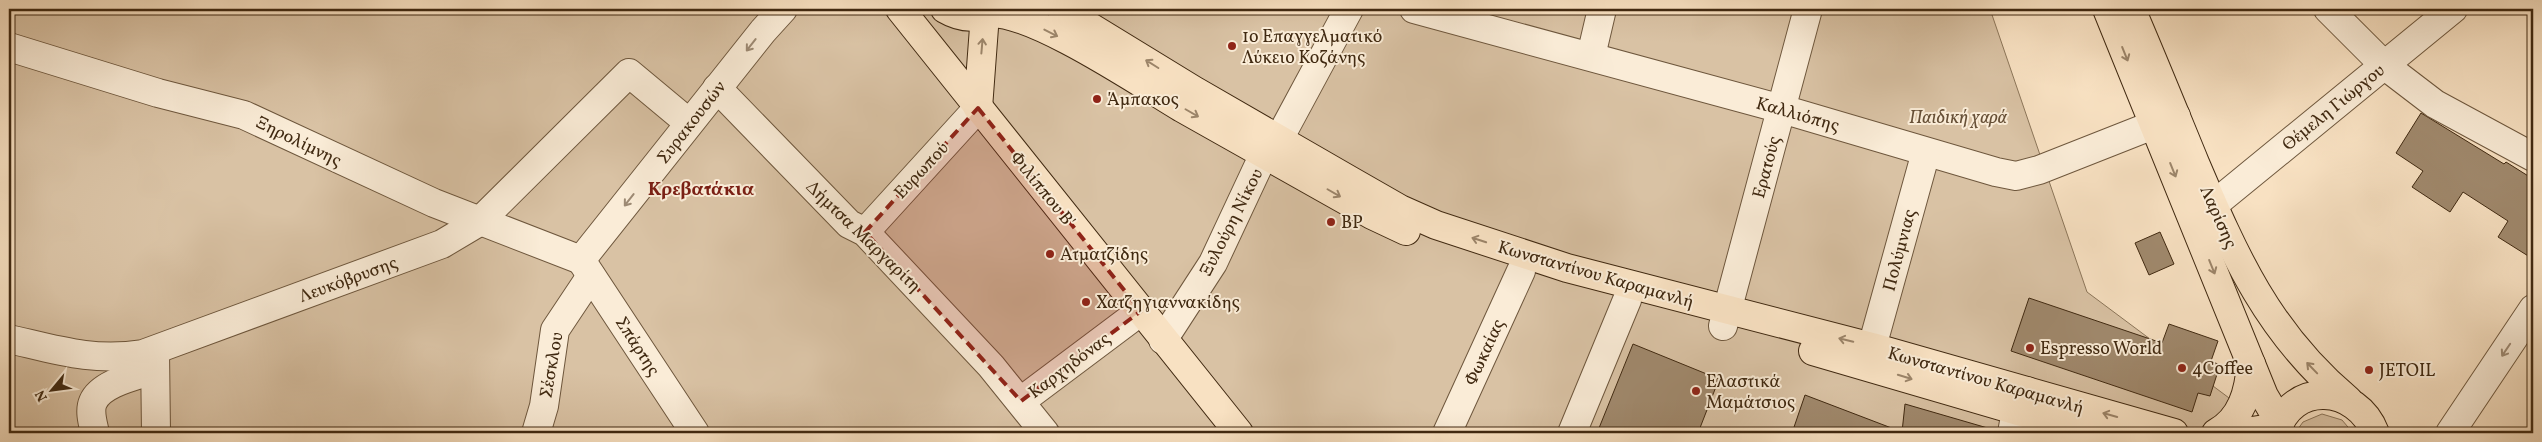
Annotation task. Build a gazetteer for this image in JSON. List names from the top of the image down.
{
  "streets": {
    "main road": ["Φιλίππου Β'", "Λαρίσης", "Κωνσταντίνου Καραμανλή"],
    "street": [
      "Θέμελη Γιώργου",
      "Καλλιόπης",
      "Συρακουσών",
      "Ξηρολίμνης",
      "Ερατούς",
      "Ευρωπού",
      "Ξυλούρη Νίκου",
      "Δήμτσα Μαργαρίτη",
      "Πολύμνιας",
      "Λευκόβρυσης",
      "Σπάρτης",
      "Φωκαίας",
      "Σέσκλου",
      "Καρχηδόνας"
    ]
  },
  "crossings": [
    ["Θέμελη Γιώργου", "Λαρίσης"],
    ["Καλλιόπης", "Ερατούς"],
    ["Καλλιόπης", "Λαρίσης"],
    ["Καλλιόπης", "Πολύμνιας"],
    ["Συρακουσών", "Ξηρολίμνης"],
    ["Συρακουσών", "Δήμτσα Μαργαρίτη"],
    ["Συρακουσών", "Λευκόβρυσης"],
    ["Συρακουσών", "Σπάρτης"],
    ["Συρακουσών", "Σέσκλου"],
    ["Ξηρολίμνης", "Λευκόβρυσης"],
    ["Ξηρολίμνης", "Σπάρτης"],
    ["Ξηρολίμνης", "Σέσκλου"],
    ["Ερατούς", "Κωνσταντίνου Καραμανλή"],
    ["Ευρωπού", "Φιλίππου Β'"],
    ["Ευρωπού", "Δήμτσα Μαργαρίτη"],
    ["Φιλίππου Β'", "Ξυλούρη Νίκου"],
    ["Φιλίππου Β'", "Καρχηδόνας"],
    ["Ξυλούρη Νίκου", "Κωνσταντίνου Καραμανλή"],
    ["Δήμτσα Μαργαρίτη", "Καρχηδόνας"],
    ["Πολύμνιας", "Κωνσταντίνου Καραμανλή"],
    ["Κωνσταντίνου Καραμανλή", "Φωκαίας"],
    ["Σπάρτης", "Σέσκλου"]
  ],
  "one_way": ["Συρακουσών"],
  "districts": ["Κρεβατάκια"],
  "parks": ["Παιδική χαρά"],
  "places": [
    "1ο Επαγγελματικό Λύκειο Κοζάνης",
    "Άμπακος",
    "BP",
    "Ατματζίδης",
    "Χατζηγιαννακίδης",
    "Espresso World",
    "4Coffee",
    "JETOIL",
    "Ελαστικά Μαμάτσιος"
  ],
  "north": "bottom left"
}
